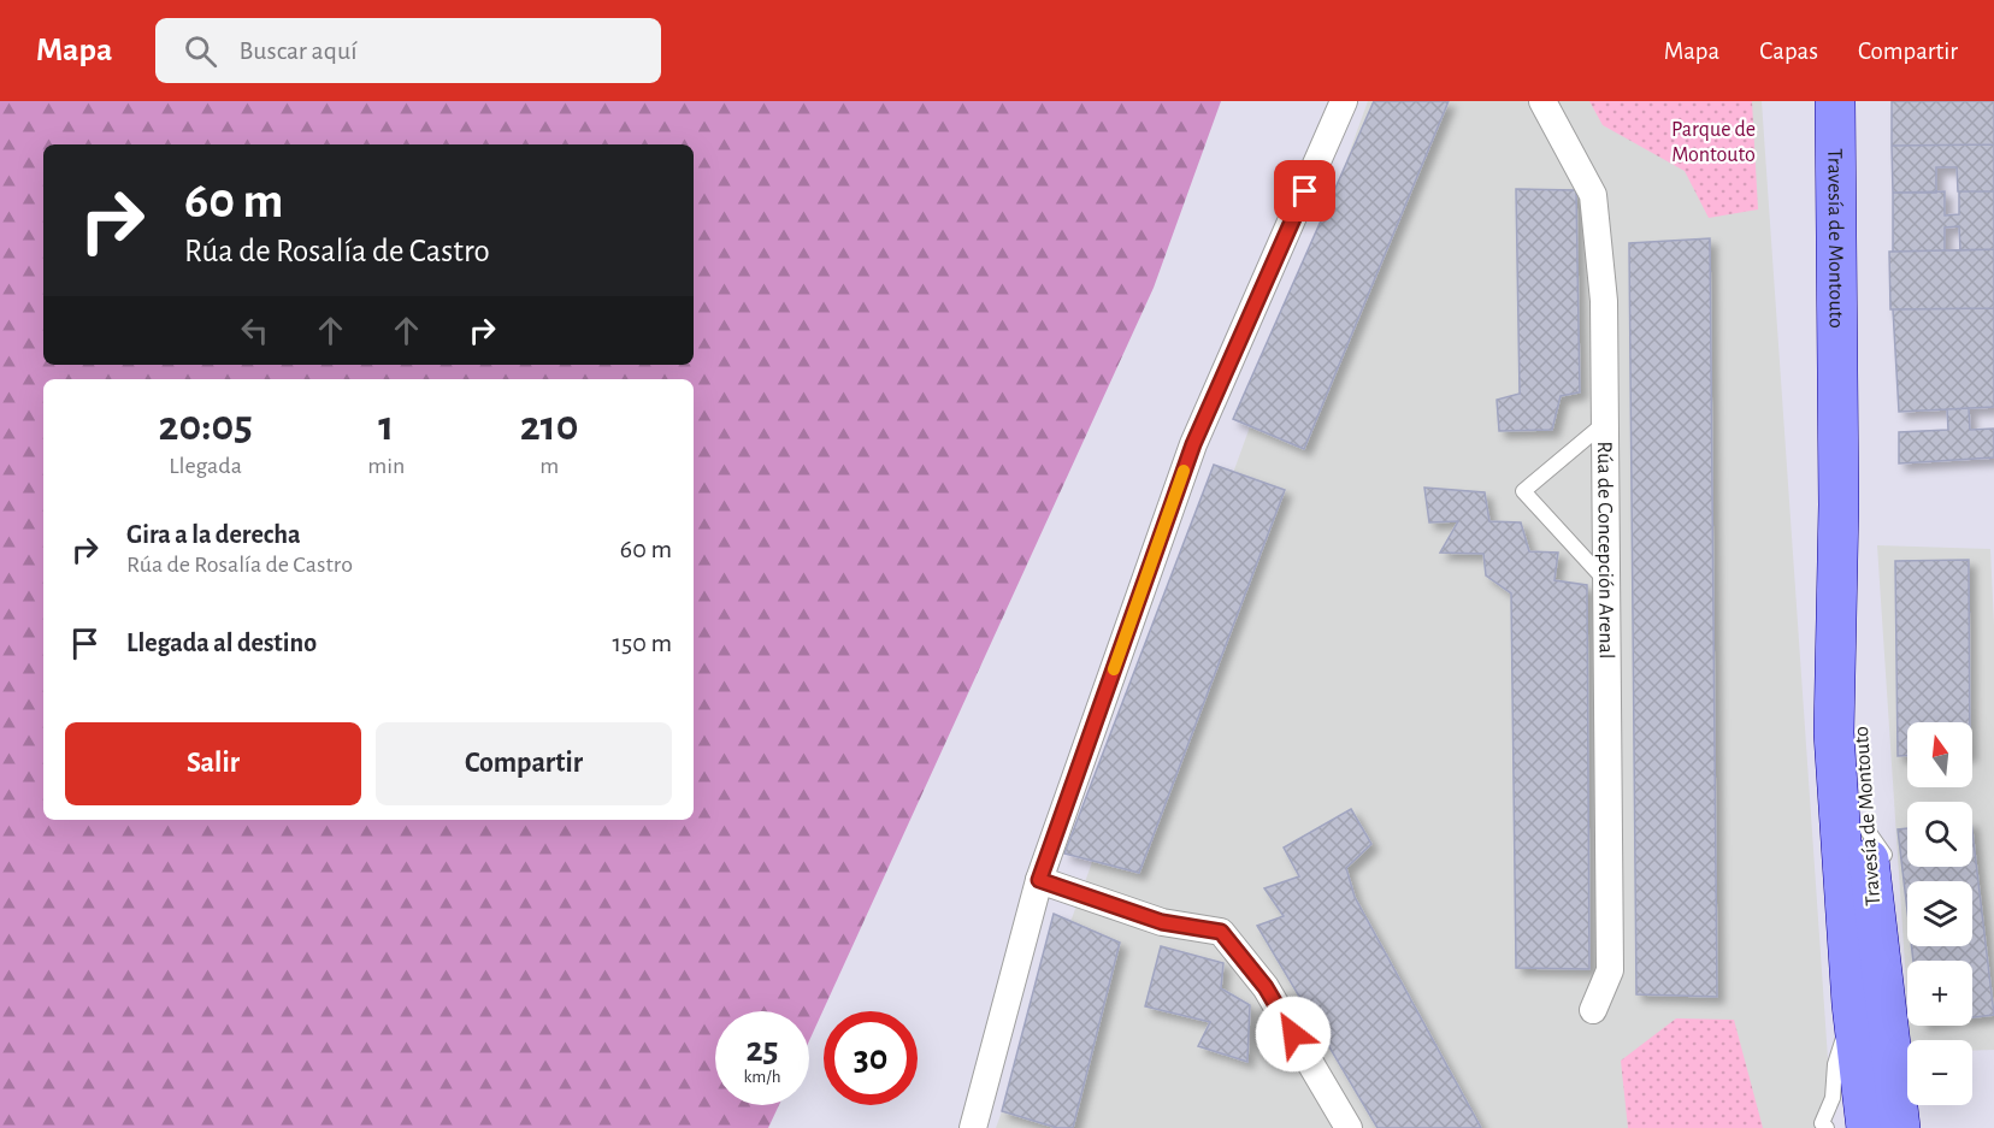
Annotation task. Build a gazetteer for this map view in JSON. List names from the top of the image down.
{
  "streets": {
    "main road": ["Travesía de Montouto"],
    "street": ["Rúa de Concepción Arenal"]
  },
  "parks": ["Parque de Montouto"],
  "north": "top",
  "page": {
    "header": "Mapa",
    "search": "Buscar aquí",
    "nav": ["Mapa", "Capas", "Compartir"],
    "turn": ["60 m", "Rúa de Rosalía de Castro"],
    "eta": [
      "20:05",
      "Llegada",
      "1",
      "min",
      "210",
      "m"
    ],
    "list": [
      {
        "name": "Gira a la derecha",
        "note": "Rúa de Rosalía de Castro",
        "value": "60 m"
      },
      {
        "name": "Llegada al destino",
        "value": "150 m"
      }
    ],
    "buttons": ["Salir", "Compartir"],
    "map_buttons": ["+", "−"],
    "speed": "25 km/h",
    "limit": "30"
  }
}
